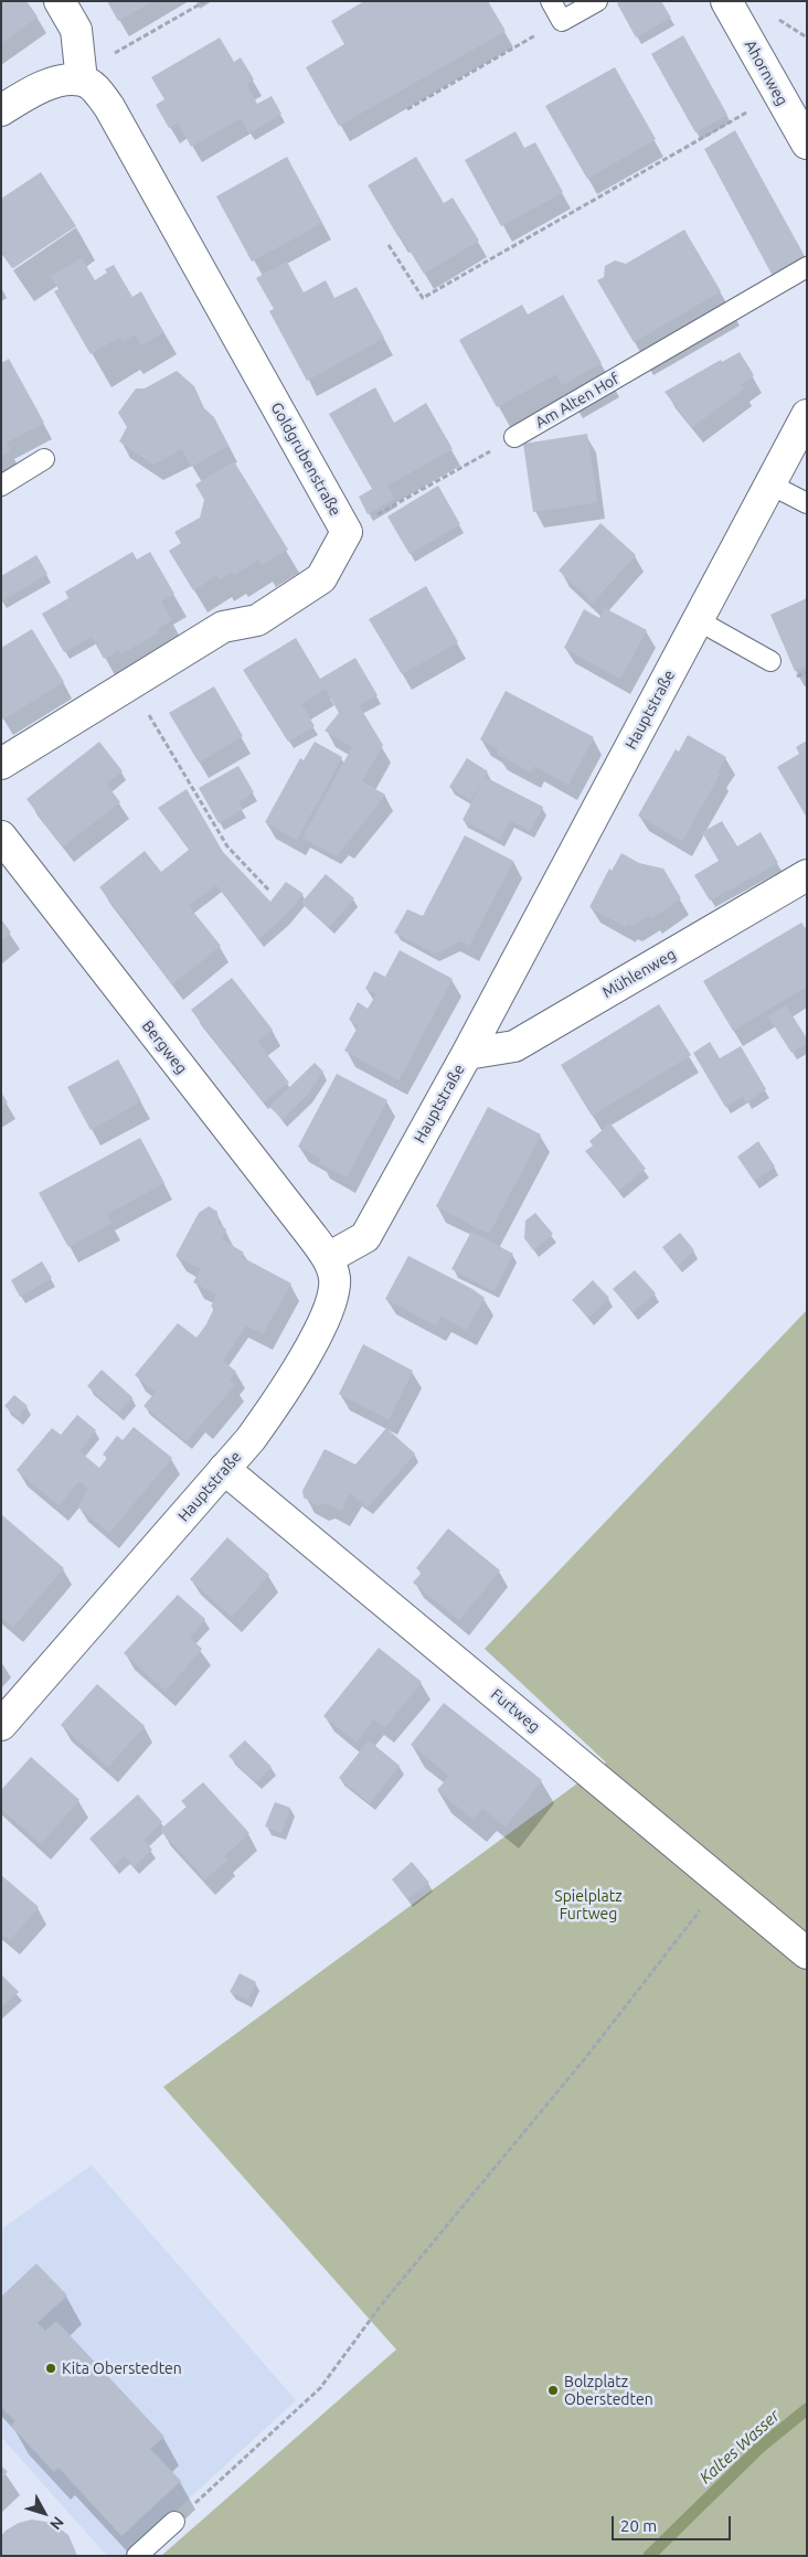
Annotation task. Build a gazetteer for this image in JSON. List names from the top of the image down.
{
  "streets": {
    "street": [
      "Ahornweg",
      "Goldgrubenstraße",
      "Hauptstraße",
      "Mühlenweg",
      "Bergweg",
      "Furtweg"
    ],
    "lane": ["Am Alten Hof"]
  },
  "crossings": [
    ["Hauptstraße", "Mühlenweg"],
    ["Hauptstraße", "Bergweg"],
    ["Hauptstraße", "Furtweg"]
  ],
  "water": ["Kaltes Wasser"],
  "parks": ["Spielplatz Furtweg"],
  "places": ["Kita Oberstedten", "Bolzplatz Oberstedten"],
  "scale_bar": "20 m",
  "north": "bottom right"
}
